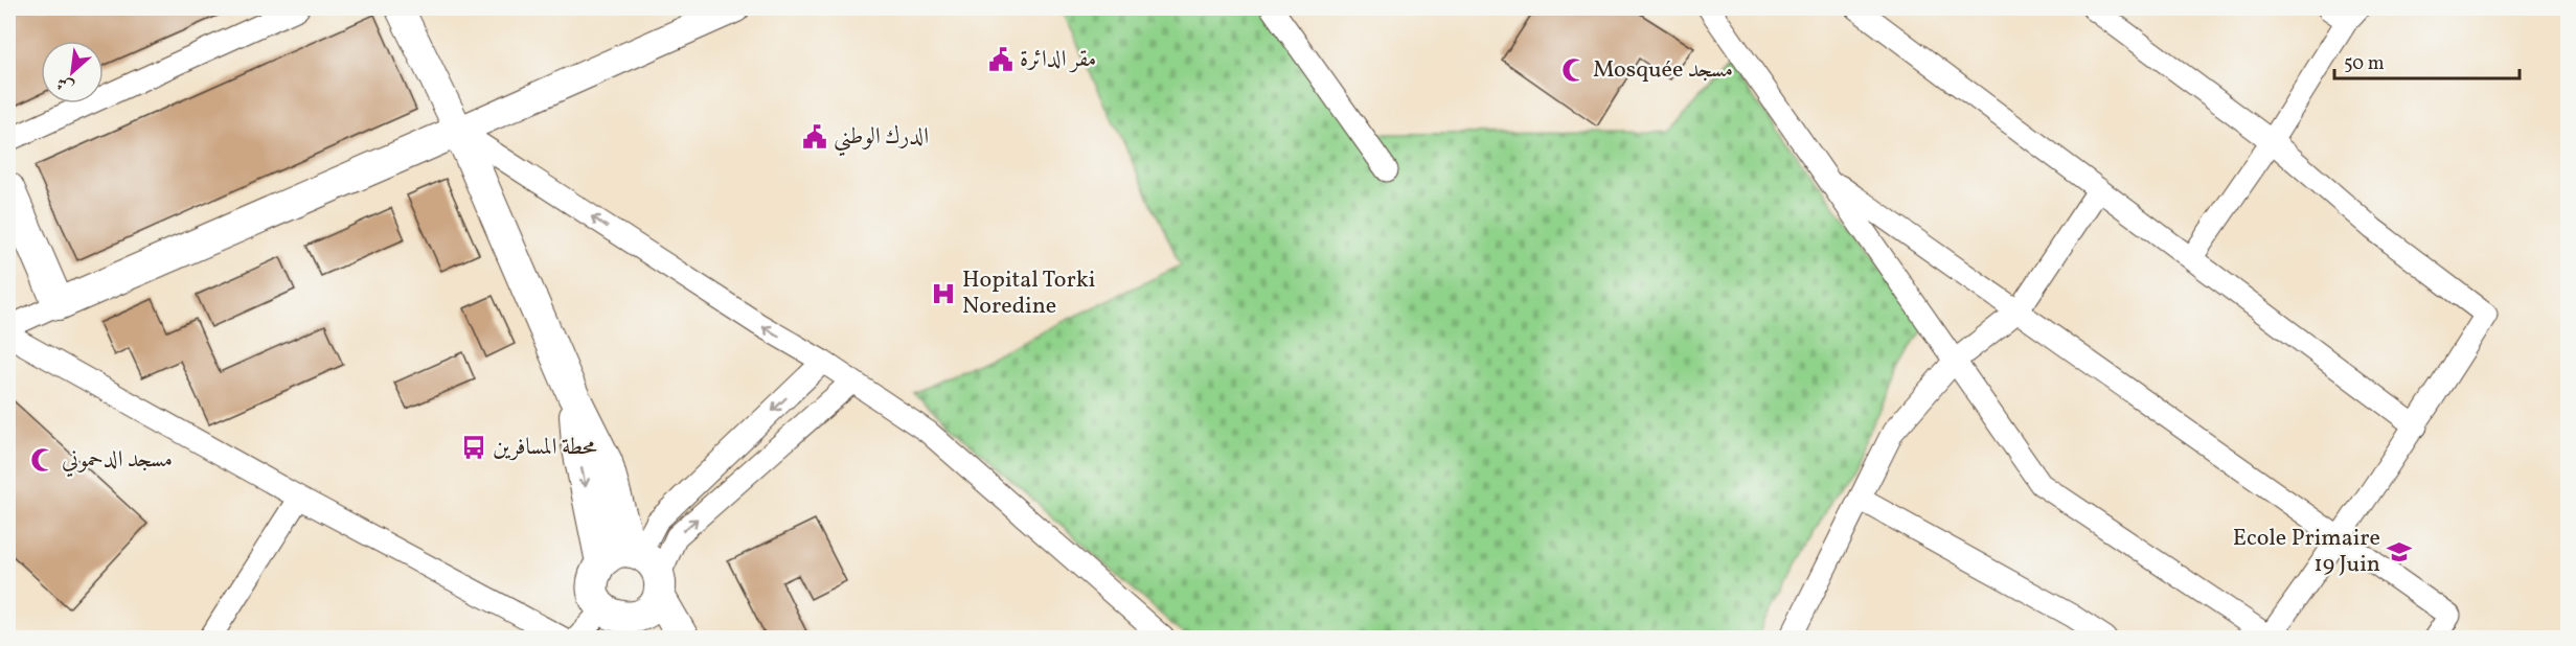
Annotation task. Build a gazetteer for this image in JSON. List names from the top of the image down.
{
  "places": {
    "public building": ["مقر الدائرة", "الدرك الوطني"],
    "mosque": ["Mosquée مسجد", "مسجد الدحموني"],
    "hospital": ["Hopital Torki Noredine"],
    "bus stop": ["محطة المسافرين"],
    "school or university": ["Ecole Primaire 19 Juin"]
  },
  "scale_bar": "50 m",
  "north": "bottom left"
}
